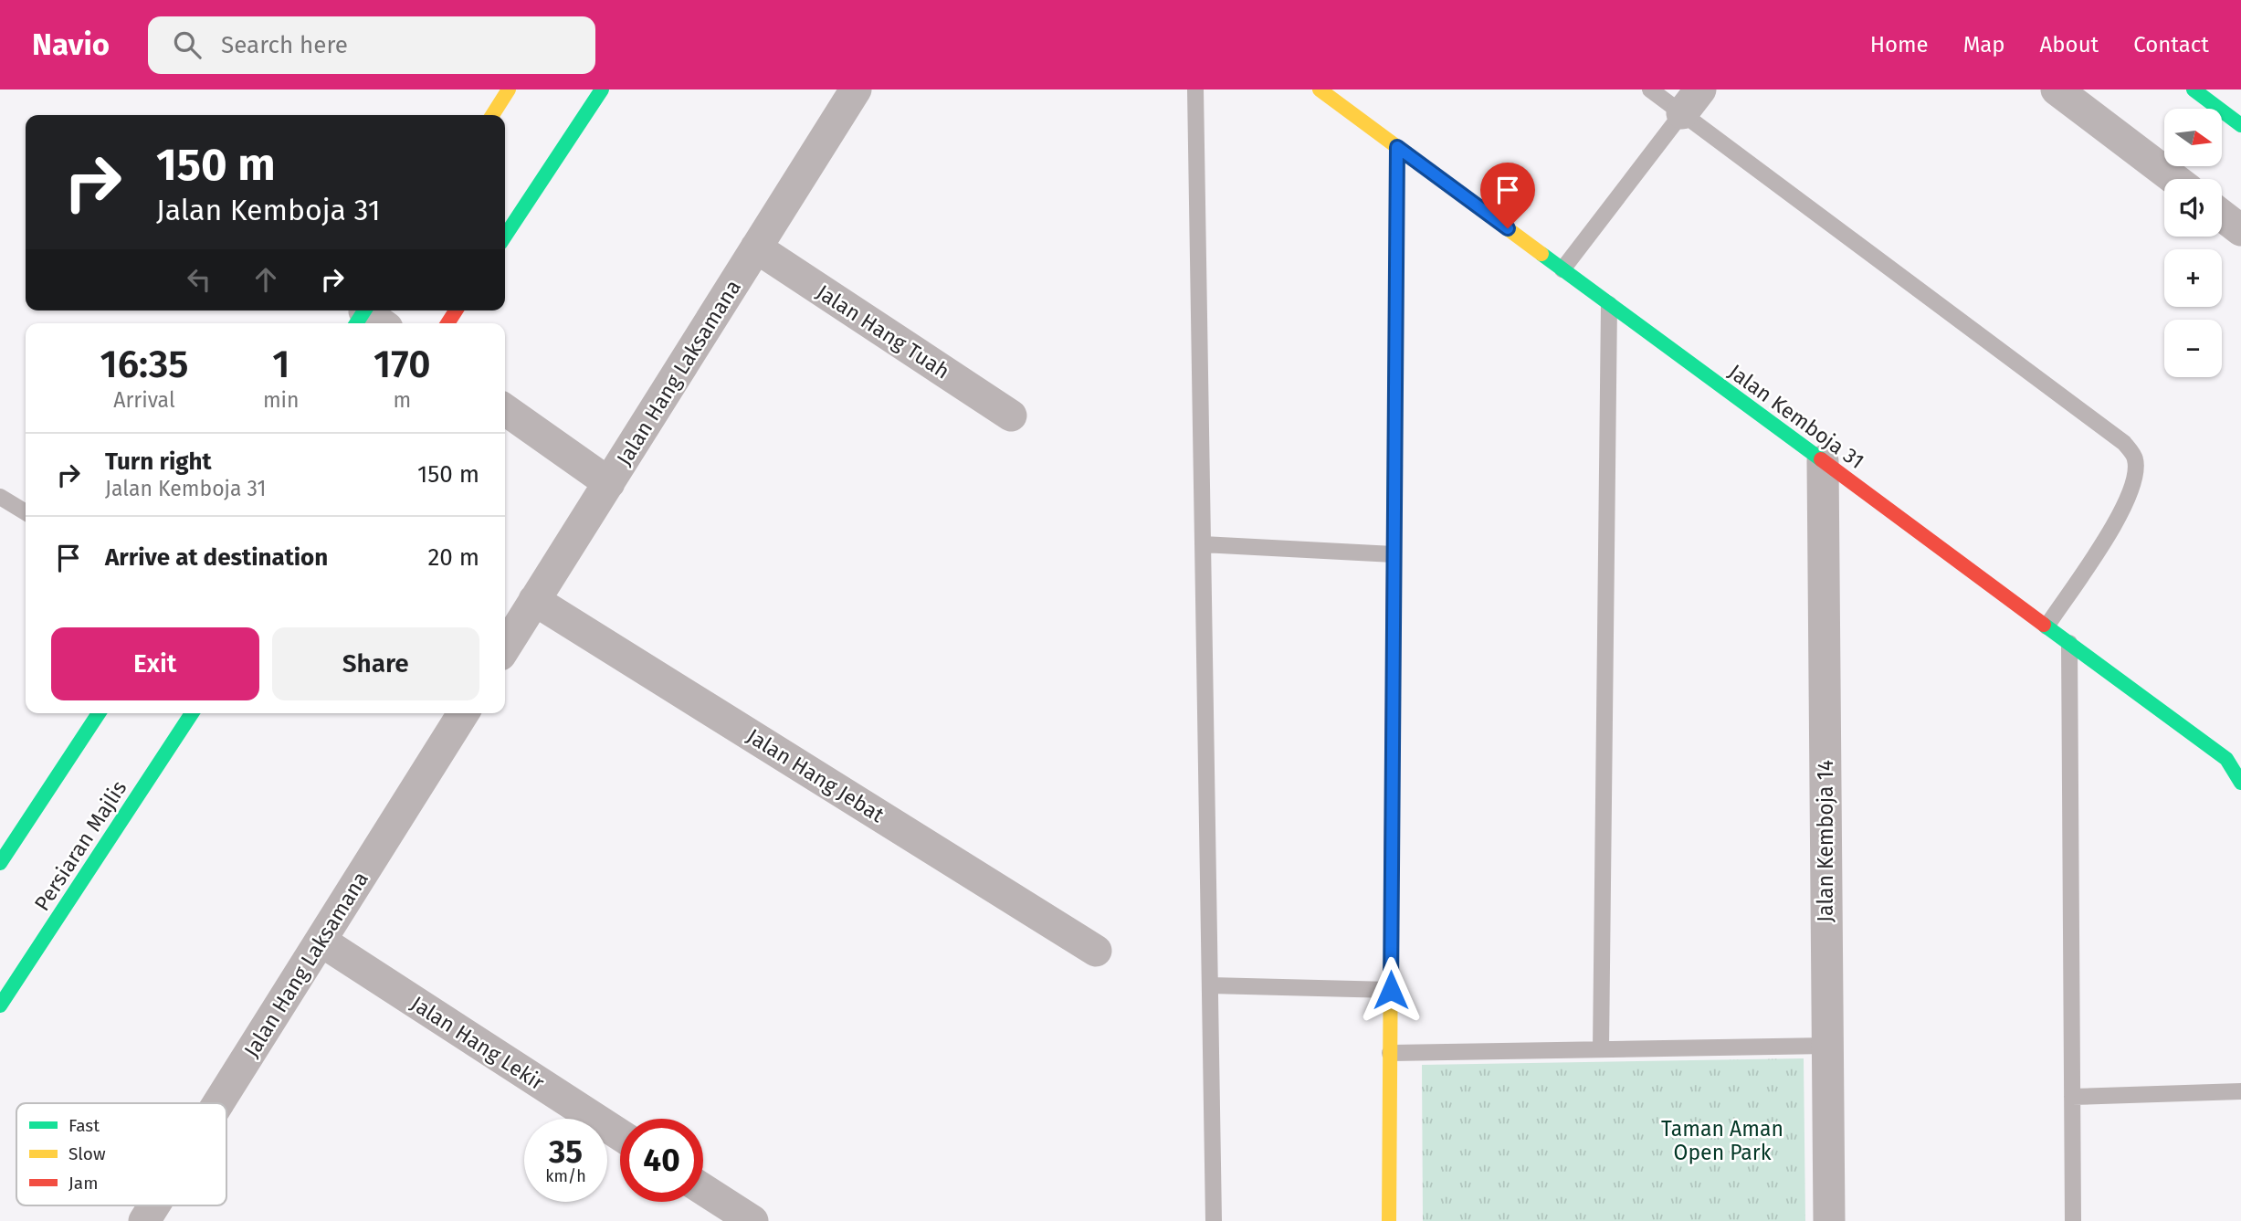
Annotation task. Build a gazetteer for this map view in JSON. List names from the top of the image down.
{
  "streets": {
    "main road": ["Jalan Kemboja 31", "Persiaran Majlis"],
    "street": [
      "Jalan Hang Tuah",
      "Jalan Hang Laksamana",
      "Jalan Hang Jebat",
      "Jalan Kemboja 14",
      "Jalan Hang Lekir"
    ]
  },
  "crossings": [
    ["Jalan Hang Tuah", "Jalan Hang Laksamana"],
    ["Jalan Hang Laksamana", "Jalan Hang Jebat"],
    ["Jalan Hang Laksamana", "Jalan Hang Lekir"],
    ["Jalan Kemboja 31", "Jalan Kemboja 14"]
  ],
  "parks": ["Taman Aman Open Park"],
  "legend": ["Fast", "Slow", "Jam"],
  "north": "right",
  "page": {
    "header": "Navio",
    "search": "Search here",
    "nav": [
      "Home",
      "Map",
      "About",
      "Contact"
    ],
    "map_buttons": ["+", "−"],
    "turn": ["150 m", "Jalan Kemboja 31"],
    "eta": [
      "16:35",
      "Arrival",
      "1",
      "min",
      "170",
      "m"
    ],
    "list": [
      {
        "name": "Turn right",
        "note": "Jalan Kemboja 31",
        "value": "150 m"
      },
      {
        "name": "Arrive at destination",
        "value": "20 m"
      }
    ],
    "buttons": ["Exit", "Share"],
    "speed": "35 km/h",
    "limit": "40"
  }
}
